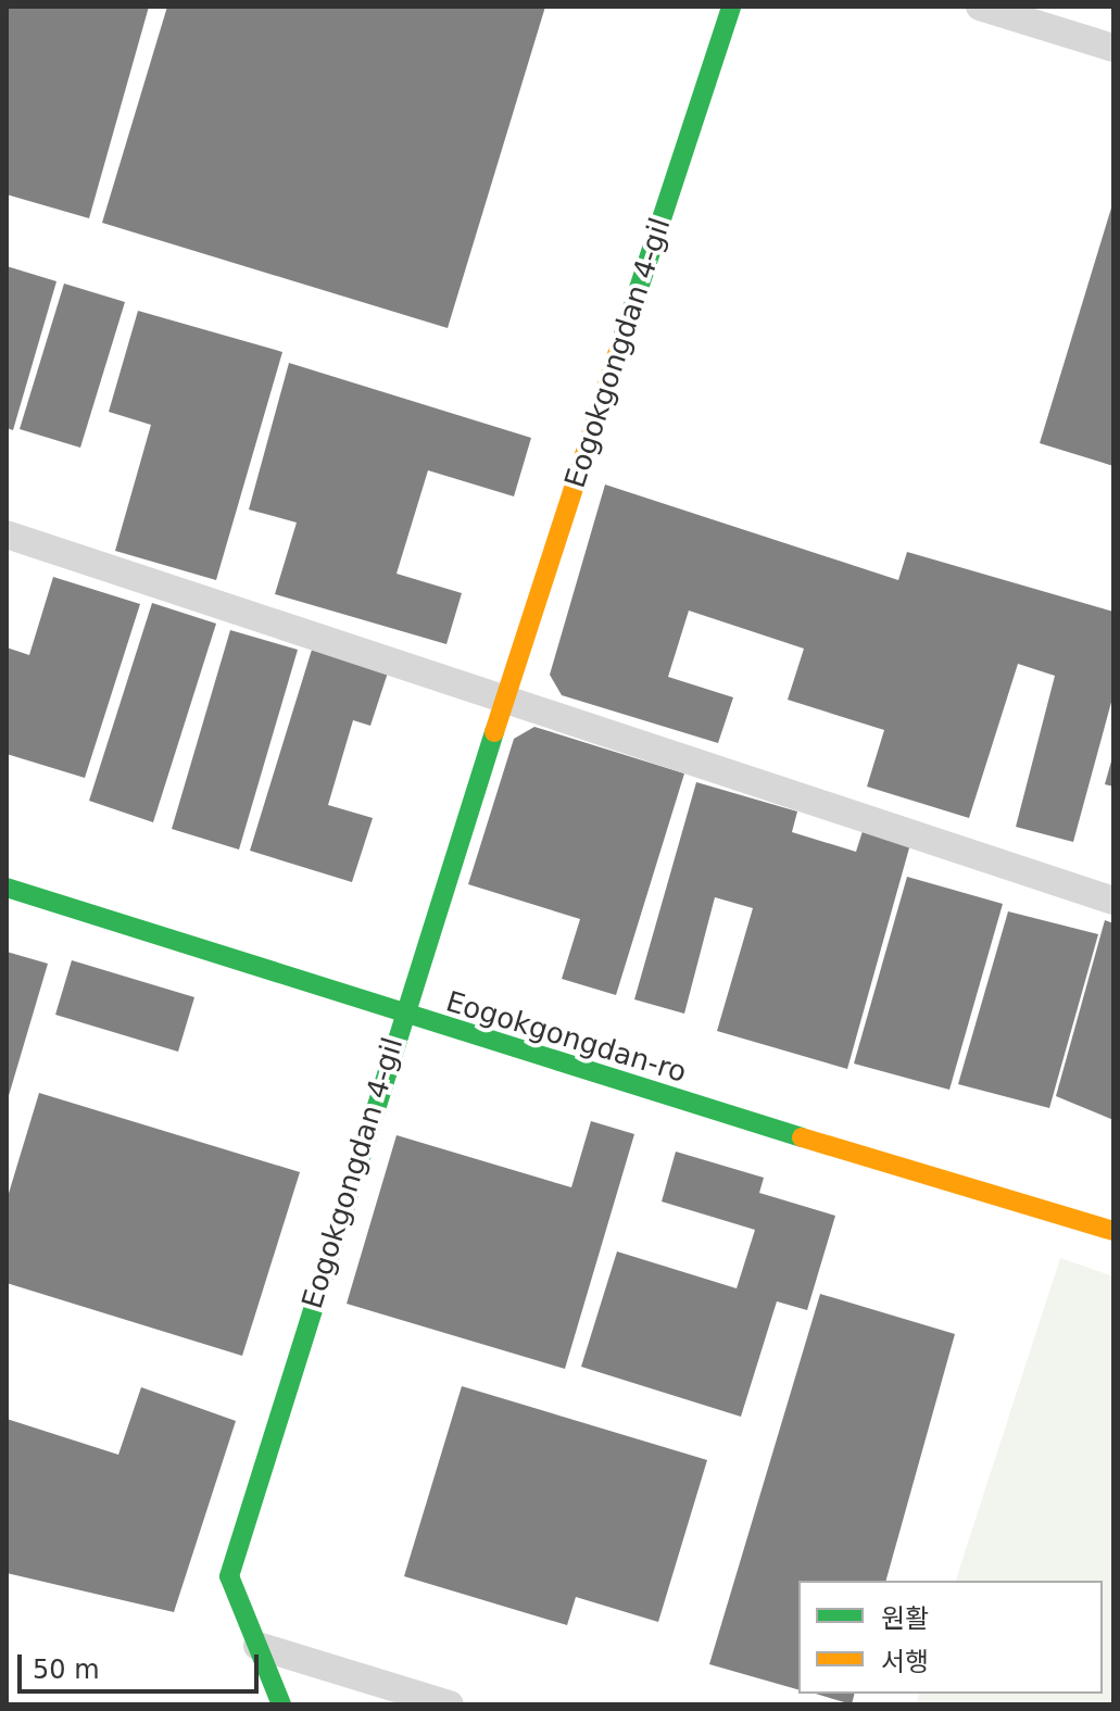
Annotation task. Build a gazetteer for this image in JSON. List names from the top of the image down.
{
  "streets": {
    "street": ["Eogokgongdan 4-gil", "Eogokgongdan-ro"]
  },
  "crossings": [
    ["Eogokgongdan 4-gil", "Eogokgongdan-ro"]
  ],
  "legend": ["원활", "서행"],
  "scale_bar": "50 m"
}
